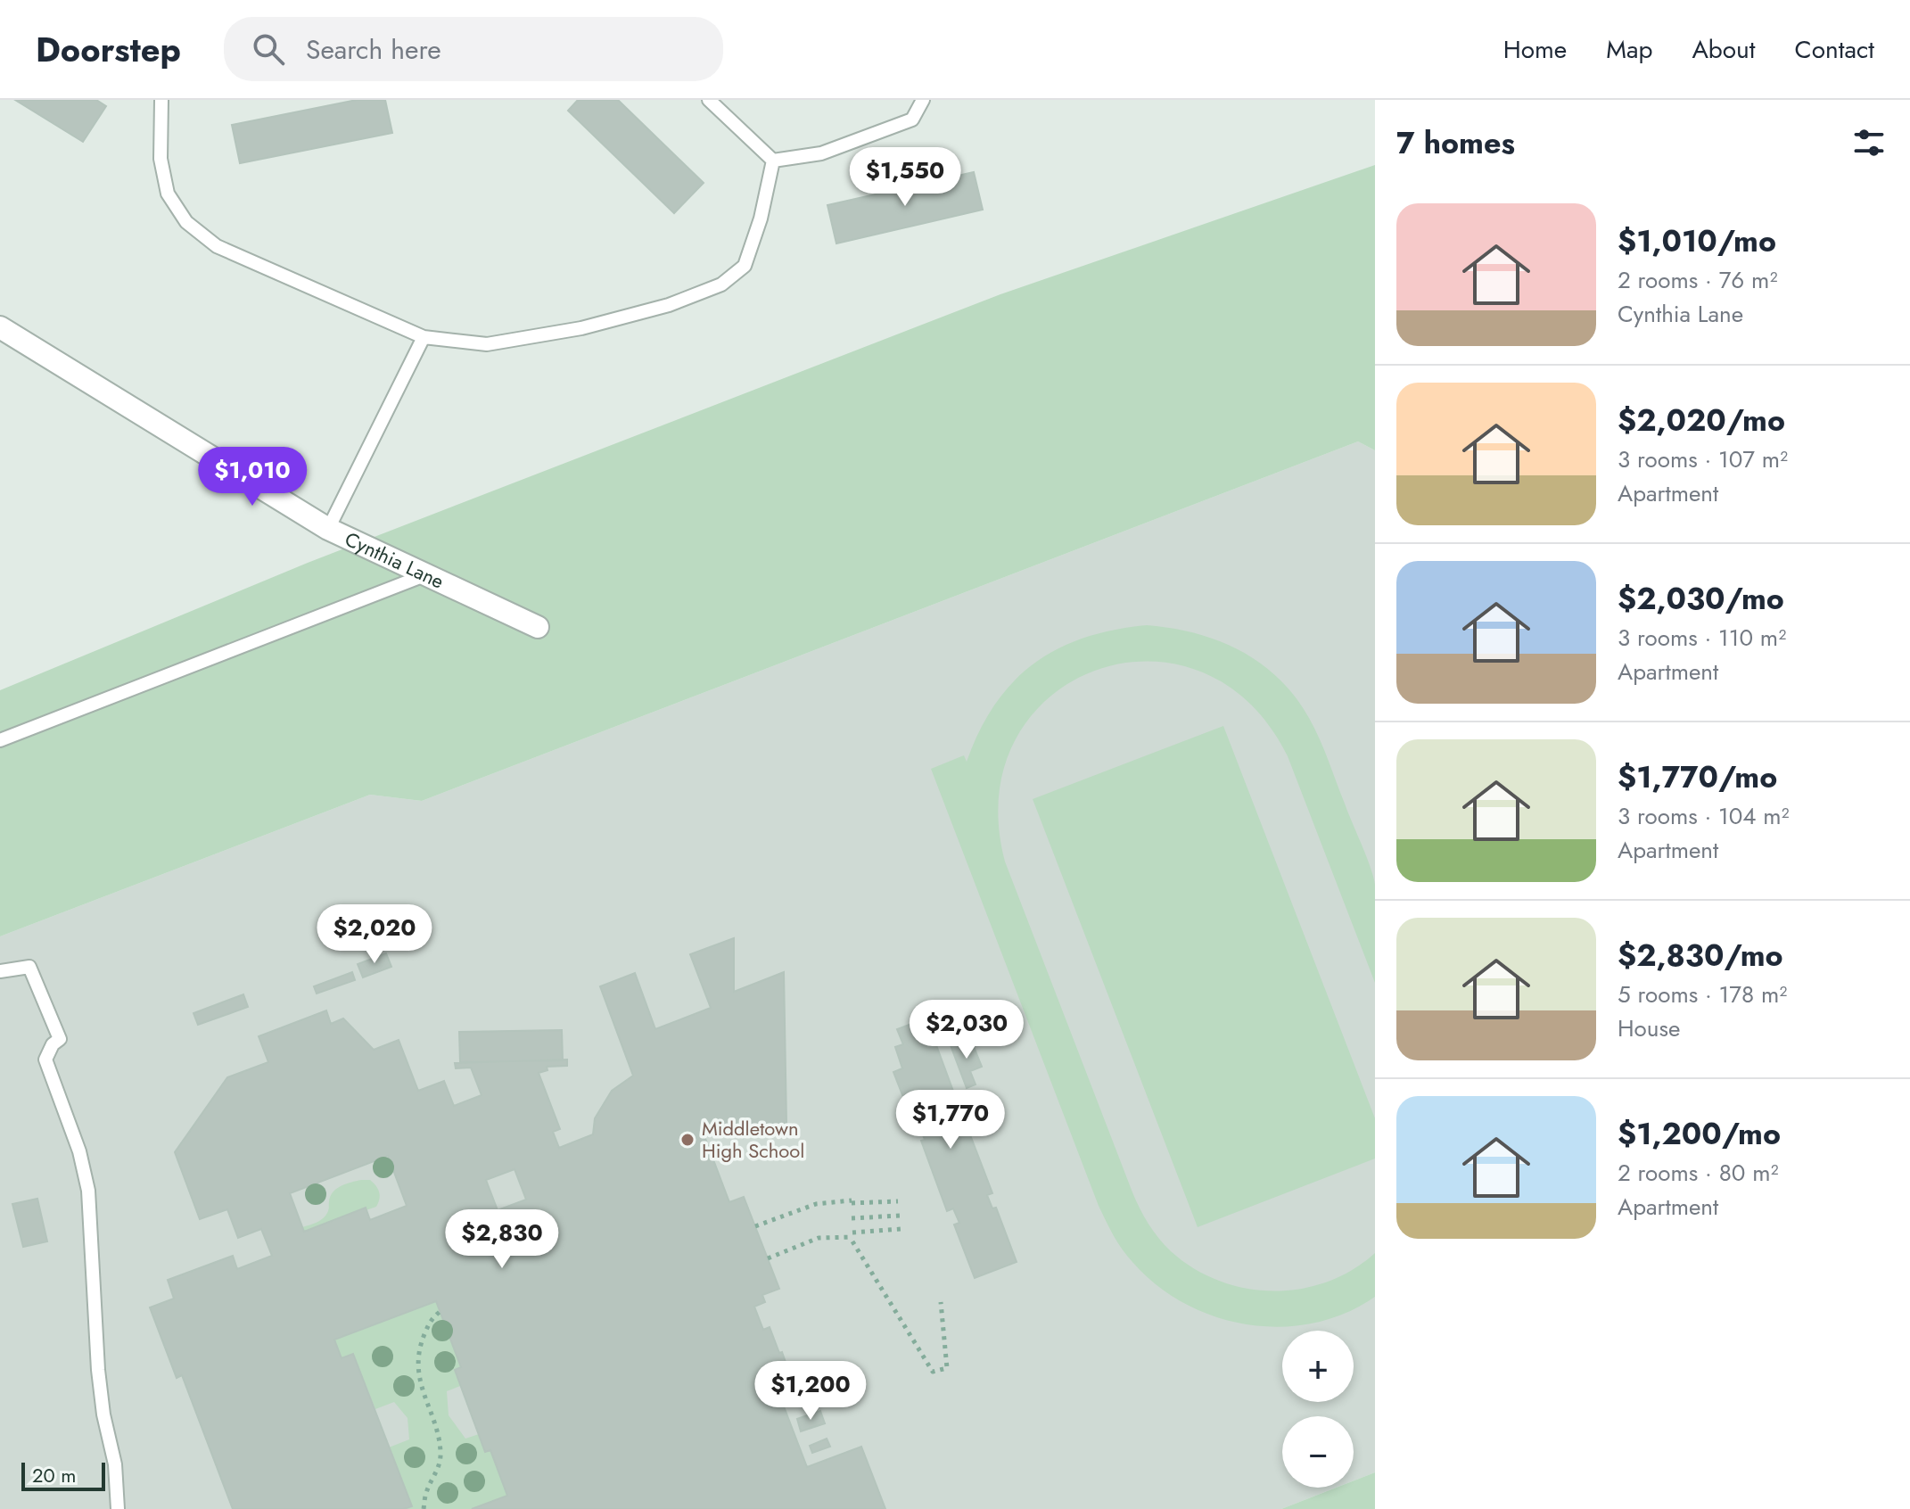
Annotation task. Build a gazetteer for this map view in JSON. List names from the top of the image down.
{
  "streets": {
    "street": ["Cynthia Lane"]
  },
  "places": ["Middletown High School"],
  "scale_bar": "20 m",
  "page": {
    "header": "Doorstep",
    "search": "Search here",
    "nav": [
      "Home",
      "Map",
      "About",
      "Contact"
    ],
    "heading": "7 homes",
    "price": [
      "$1,550",
      "$1,010",
      "$2,020",
      "$2,030",
      "$1,770",
      "$2,830",
      "$1,200"
    ],
    "list": [
      {
        "name": "$1,010/mo",
        "note": "2 rooms · 76 m² · Cynthia Lane"
      },
      {
        "name": "$2,020/mo",
        "note": "3 rooms · 107 m² · Apartment"
      },
      {
        "name": "$2,030/mo",
        "note": "3 rooms · 110 m² · Apartment"
      },
      {
        "name": "$1,770/mo",
        "note": "3 rooms · 104 m² · Apartment"
      },
      {
        "name": "$2,830/mo",
        "note": "5 rooms · 178 m² · House"
      },
      {
        "name": "$1,200/mo",
        "note": "2 rooms · 80 m² · Apartment"
      }
    ],
    "map_buttons": ["+", "−"],
    "scale": "20 m"
  }
}
